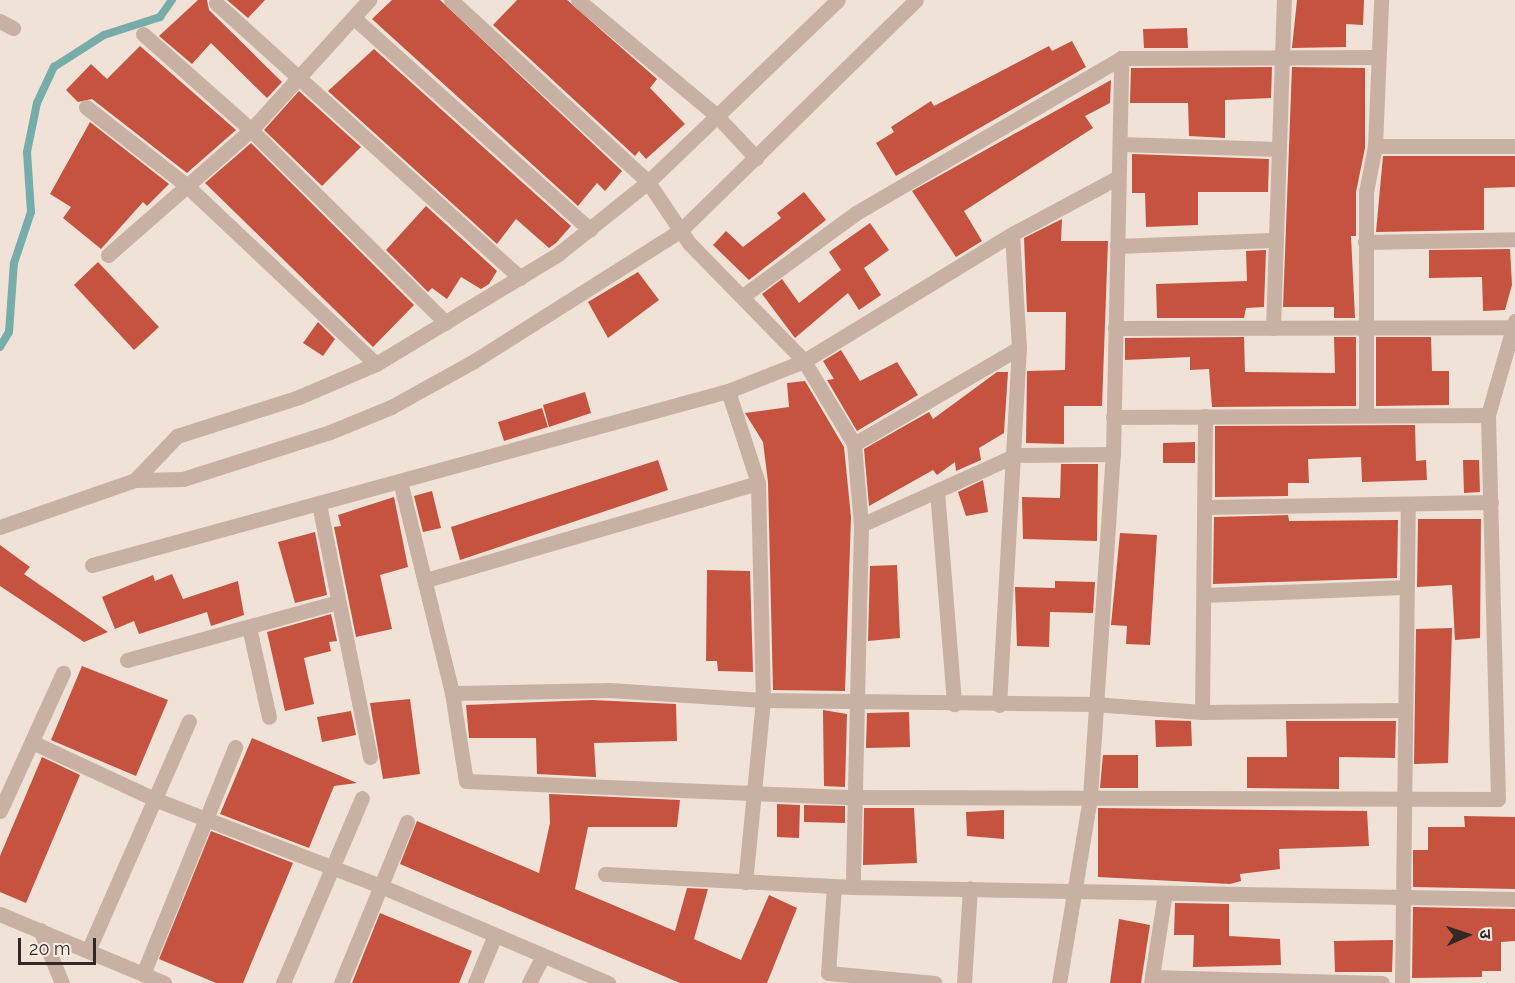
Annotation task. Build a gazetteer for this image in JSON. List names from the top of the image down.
{
  "scale_bar": "20 m",
  "north": "right"
}
